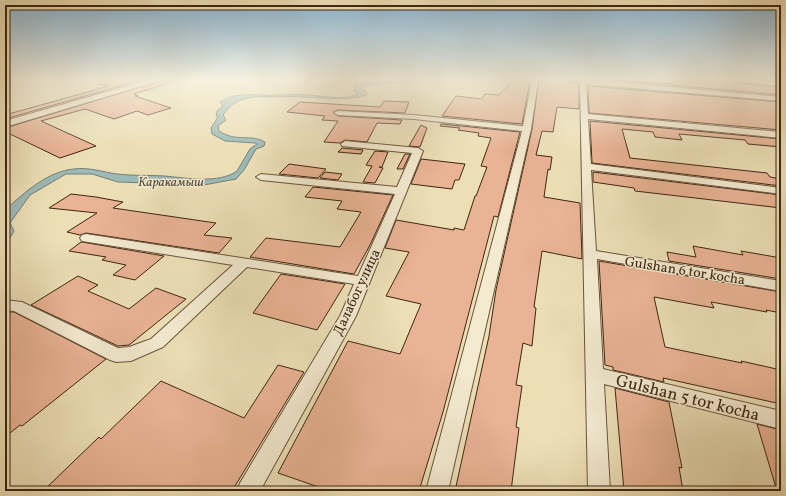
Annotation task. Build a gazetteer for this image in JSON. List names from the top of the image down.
{
  "streets": {
    "street": ["Gulshan 6 tor kocha", "Далабог улица", "Gulshan 5 tor kocha"]
  },
  "water": ["Каракамыш"]
}
